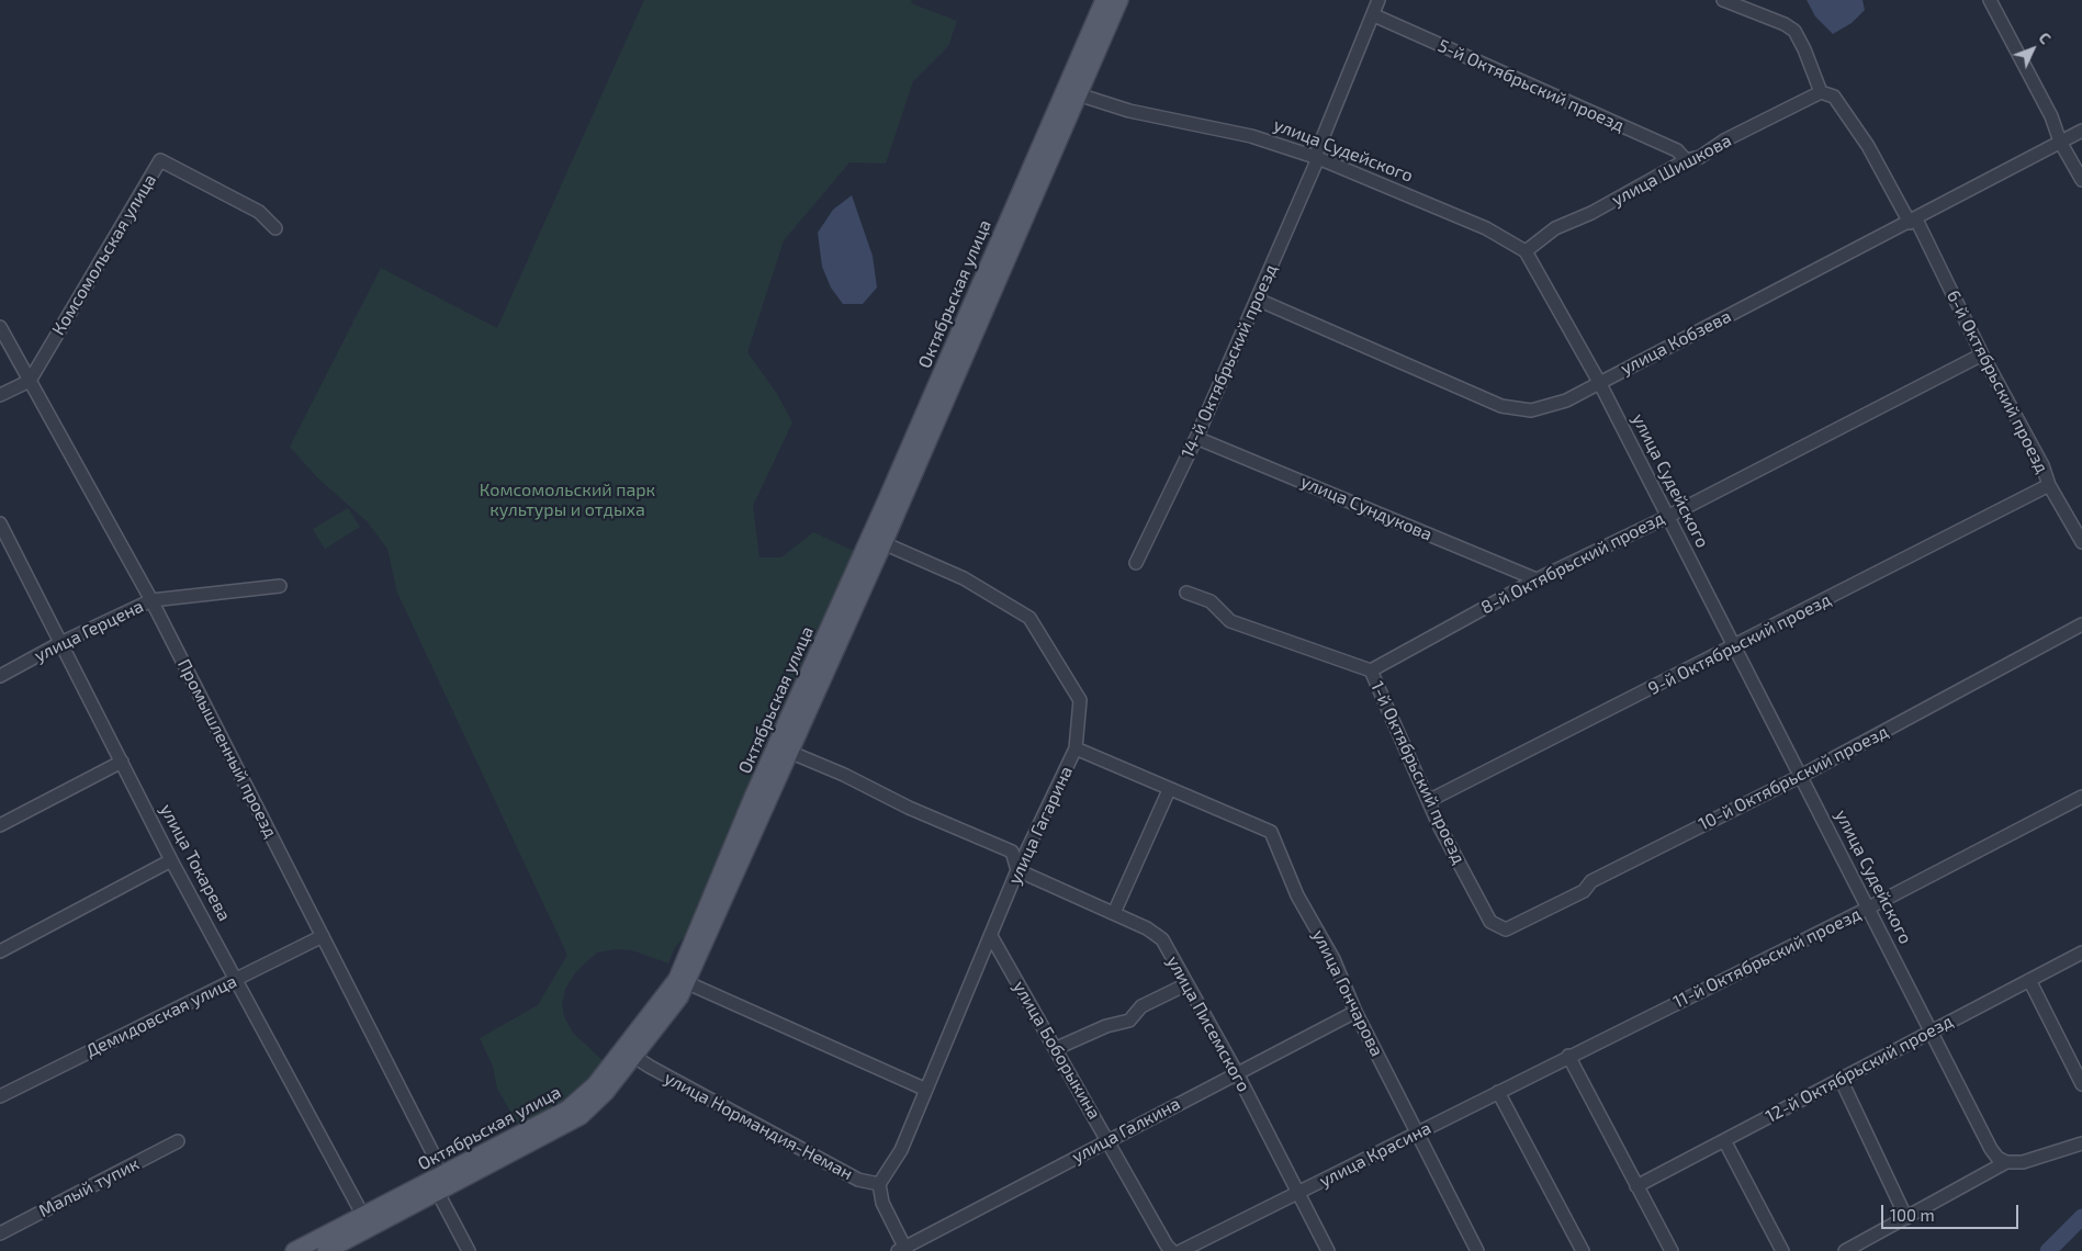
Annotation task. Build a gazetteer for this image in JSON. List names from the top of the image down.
{
  "streets": {
    "main road": ["Октябрьская улица"],
    "street": [
      "5-й Октябрьский проезд",
      "улица Судейского",
      "улица Шишкова",
      "Комсомольская улица",
      "улица Кобзева",
      "14-й Октябрьский проезд",
      "6-й Октябрьский проезд",
      "улица Сундукова",
      "8-й Октябрьский проезд",
      "улица Герцена",
      "9-й Октябрьский проезд",
      "Промышленный проезд",
      "1-й Октябрьский проезд",
      "10-й Октябрьский проезд",
      "улица Гагарина",
      "улица Токарева",
      "11-й Октябрьский проезд",
      "улица Гончарова",
      "Демидовская улица",
      "улица Писемского",
      "улица Боборыкина",
      "12-й Октябрьский проезд",
      "улица Нормандия-Неман",
      "улица Галкина",
      "улица Красина",
      "Малый тупик"
    ]
  },
  "crossings": [
    ["5-й Октябрьский проезд", "улица Шишкова"],
    ["5-й Октябрьский проезд", "14-й Октябрьский проезд"],
    ["улица Судейского", "улица Шишкова"],
    ["улица Судейского", "Октябрьская улица"],
    ["улица Судейского", "улица Кобзева"],
    ["улица Судейского", "14-й Октябрьский проезд"],
    ["улица Судейского", "8-й Октябрьский проезд"],
    ["улица Судейского", "9-й Октябрьский проезд"],
    ["улица Судейского", "10-й Октябрьский проезд"],
    ["улица Судейского", "11-й Октябрьский проезд"],
    ["улица Судейского", "12-й Октябрьский проезд"],
    ["улица Шишкова", "6-й Октябрьский проезд"],
    ["Комсомольская улица", "Промышленный проезд"],
    ["Октябрьская улица", "Промышленный проезд"],
    ["Октябрьская улица", "улица Гагарина"],
    ["Октябрьская улица", "улица Токарева"],
    ["Октябрьская улица", "улица Нормандия-Неман"],
    ["улица Кобзева", "14-й Октябрьский проезд"],
    ["улица Кобзева", "6-й Октябрьский проезд"],
    ["14-й Октябрьский проезд", "улица Сундукова"],
    ["6-й Октябрьский проезд", "8-й Октябрьский проезд"],
    ["6-й Октябрьский проезд", "9-й Октябрьский проезд"],
    ["улица Сундукова", "8-й Октябрьский проезд"],
    ["8-й Октябрьский проезд", "1-й Октябрьский проезд"],
    ["улица Герцена", "Промышленный проезд"],
    ["улица Герцена", "улица Токарева"],
    ["9-й Октябрьский проезд", "1-й Октябрьский проезд"],
    ["Промышленный проезд", "Демидовская улица"],
    ["1-й Октябрьский проезд", "10-й Октябрьский проезд"],
    ["улица Гагарина", "улица Гончарова"],
    ["улица Гагарина", "улица Писемского"],
    ["улица Гагарина", "улица Боборыкина"],
    ["улица Гагарина", "улица Нормандия-Неман"],
    ["улица Токарева", "Демидовская улица"],
    ["11-й Октябрьский проезд", "улица Красина"],
    ["улица Гончарова", "улица Галкина"],
    ["улица Гончарова", "улица Красина"],
    ["улица Писемского", "улица Галкина"],
    ["улица Писемского", "улица Красина"],
    ["улица Боборыкина", "улица Галкина"]
  ],
  "parks": ["Комсомольский парк культуры и отдыха"],
  "scale_bar": "100 m",
  "north": "top right"
}
